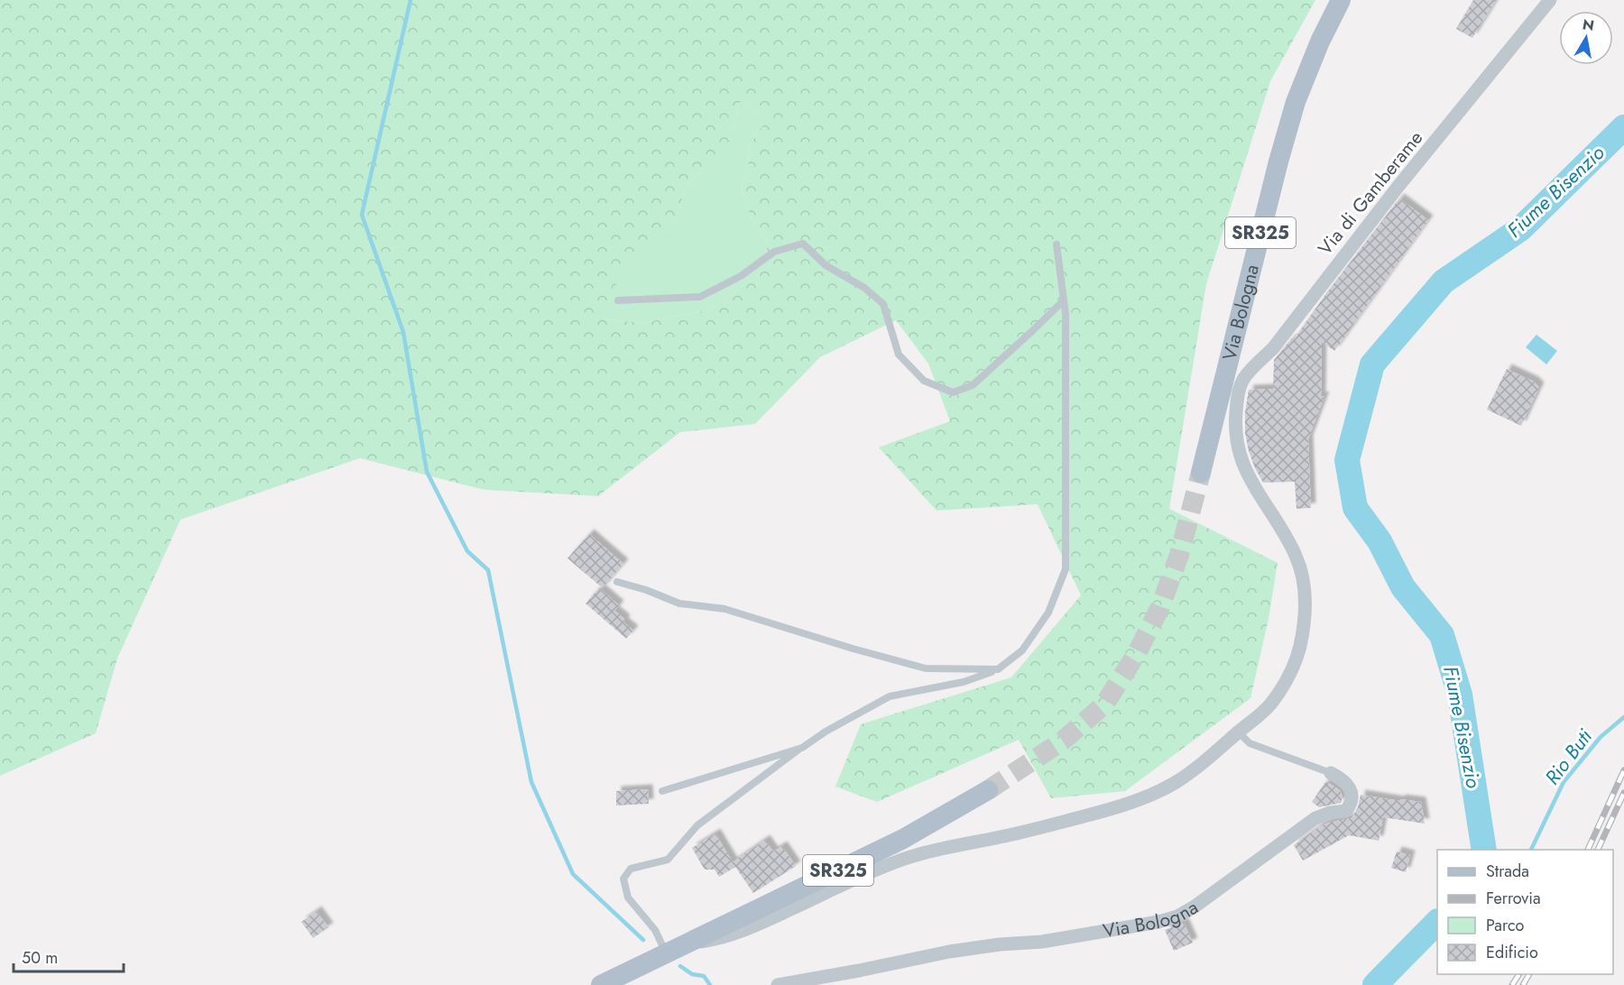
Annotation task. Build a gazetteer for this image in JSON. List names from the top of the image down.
{
  "streets": {
    "main road": ["SR325", "Via Bologna"],
    "street": ["Via di Gamberame"]
  },
  "crossings": [
    ["Via di Gamberame", "Via Bologna"]
  ],
  "water": ["Fiume Bisenzio", "Rio Buti"],
  "legend": [
    "Strada",
    "Ferrovia",
    "Parco",
    "Edificio"
  ],
  "scale_bar": "50 m",
  "north": "top"
}
